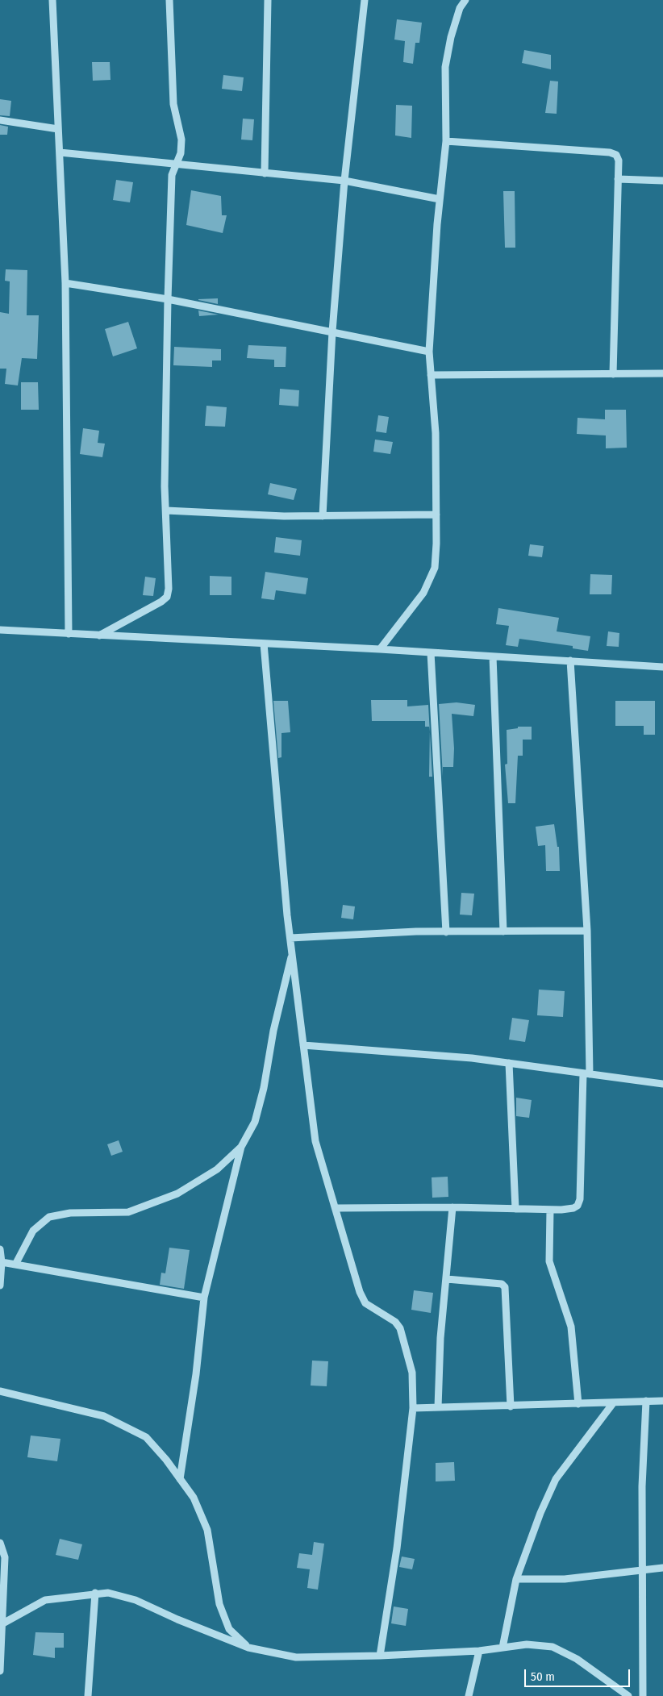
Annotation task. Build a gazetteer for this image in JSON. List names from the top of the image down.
{
  "scale_bar": "50 m"
}
